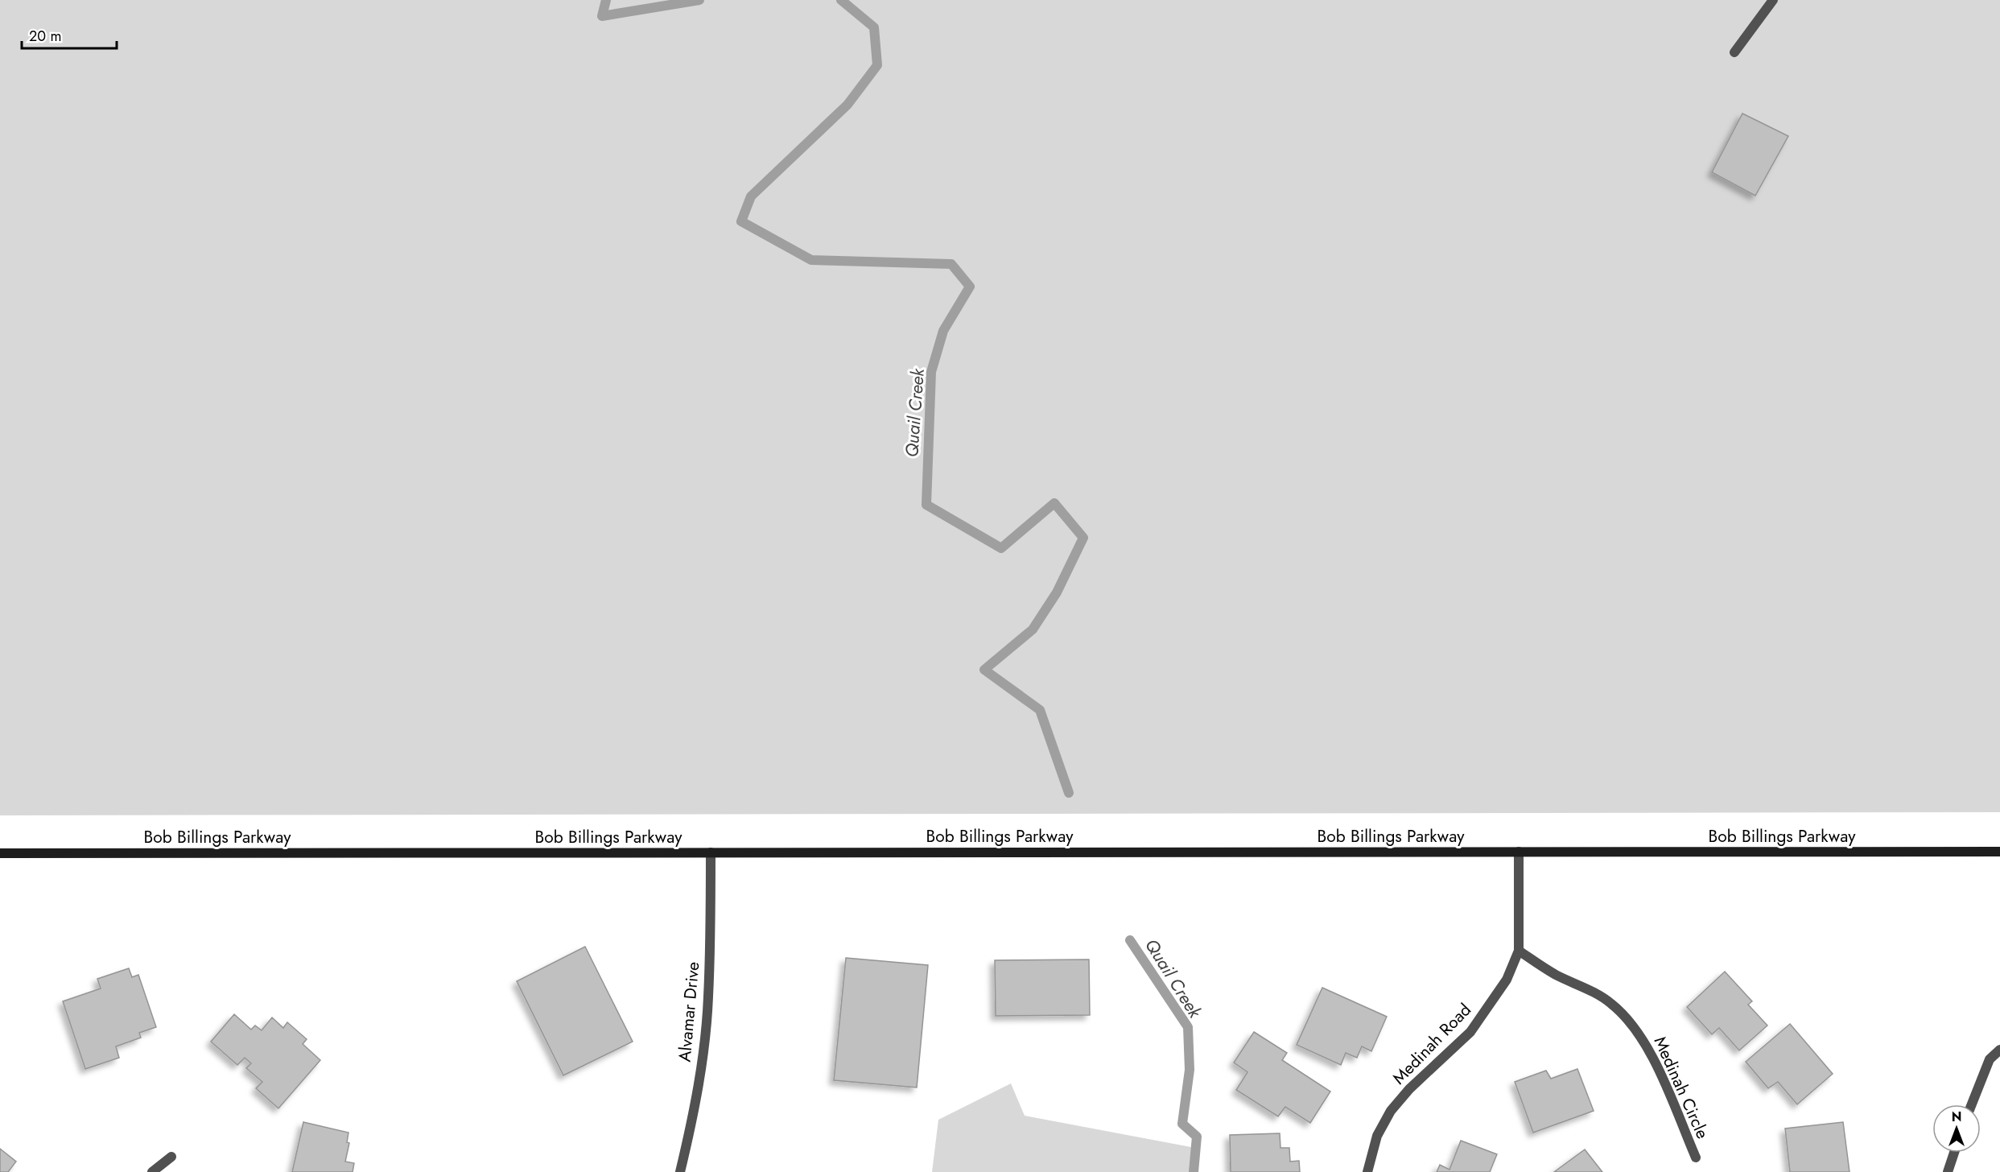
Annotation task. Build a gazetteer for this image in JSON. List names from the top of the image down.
{
  "streets": {
    "main road": ["Bob Billings Parkway"],
    "street": ["Alvamar Drive", "Medinah Road", "Medinah Circle"]
  },
  "crossings": [
    ["Bob Billings Parkway", "Alvamar Drive"],
    ["Bob Billings Parkway", "Medinah Road"],
    ["Medinah Road", "Medinah Circle"]
  ],
  "water": ["Quail Creek"],
  "scale_bar": "20 m",
  "north": "top"
}
